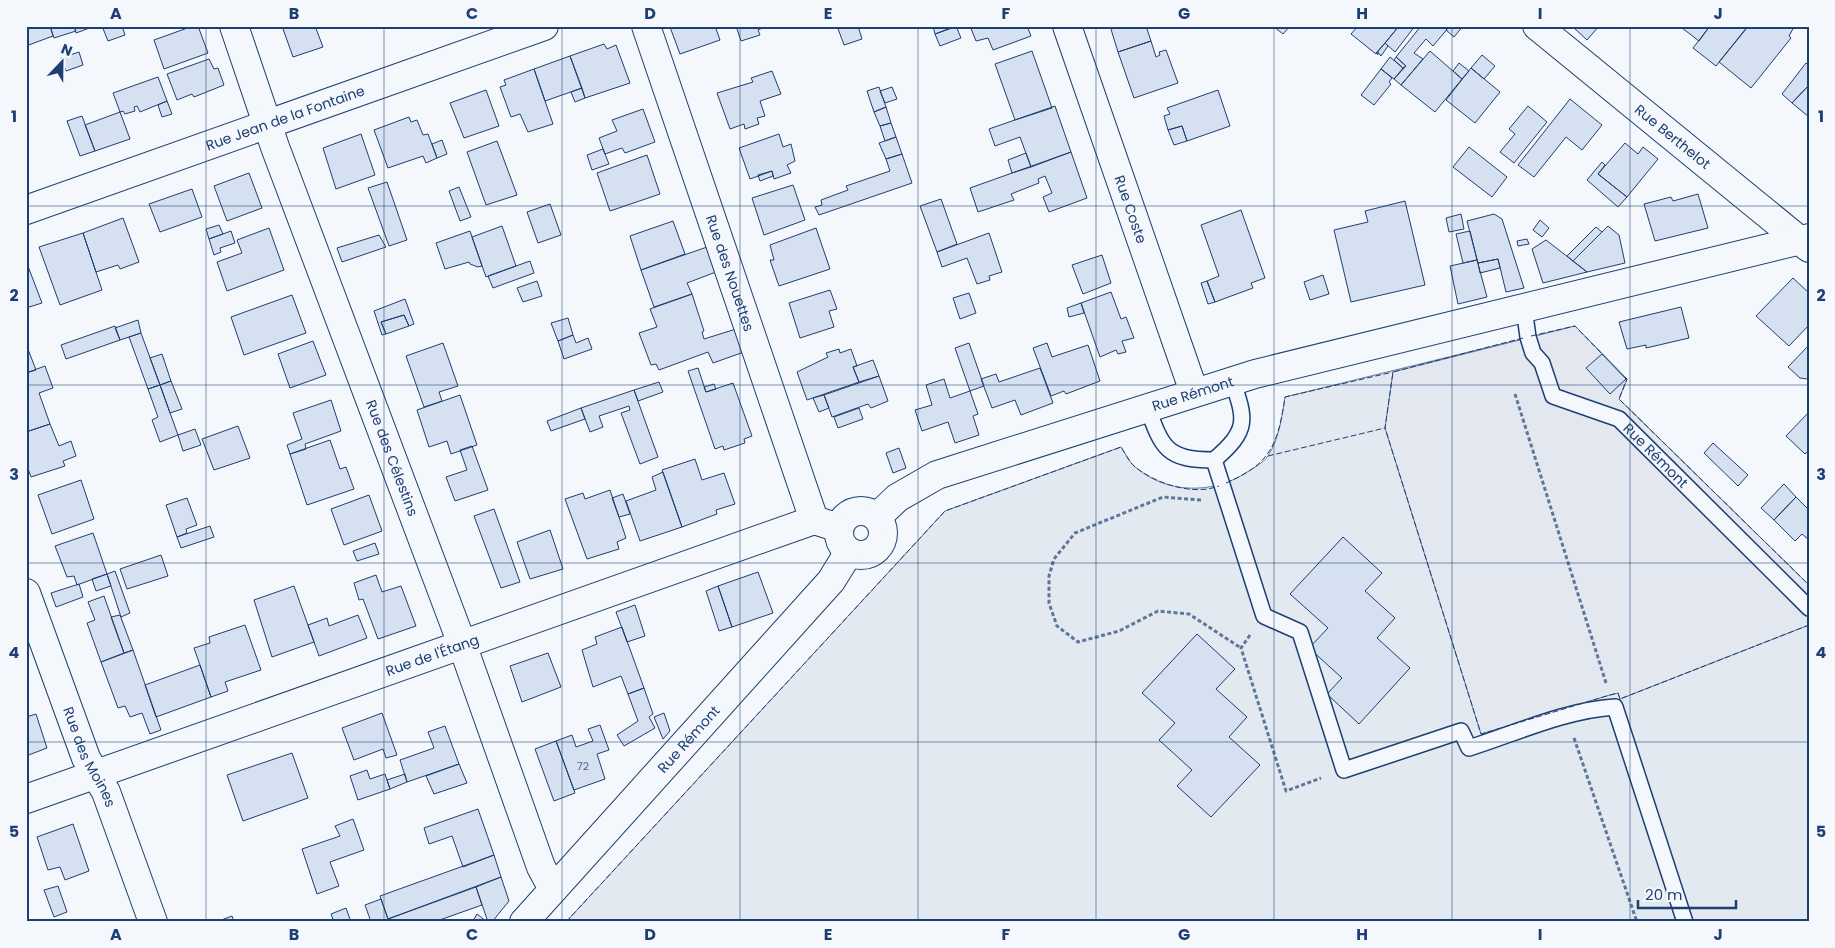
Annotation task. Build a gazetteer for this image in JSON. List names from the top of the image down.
{
  "streets": {
    "street": [
      "Rue Jean de la Fontaine",
      "Rue Berthelot",
      "Rue Coste",
      "Rue des Nouettes",
      "Rue Rémont",
      "Rue des Célestins",
      "Rue de l'Étang",
      "Rue des Moines"
    ]
  },
  "crossings": [
    ["Rue Jean de la Fontaine", "Rue des Célestins"],
    ["Rue Berthelot", "Rue Rémont"],
    ["Rue Coste", "Rue Rémont"],
    ["Rue des Nouettes", "Rue de l'Étang"],
    ["Rue Rémont", "Rue des Célestins"],
    ["Rue des Célestins", "Rue de l'Étang"],
    ["Rue de l'Étang", "Rue des Moines"]
  ],
  "house_numbers": ["72"],
  "scale_bar": "20 m",
  "north": "top",
  "grid": {
    "columns": [
      "A",
      "B",
      "C",
      "D",
      "E",
      "F",
      "G",
      "H",
      "I",
      "J"
    ],
    "rows": [
      "1",
      "2",
      "3",
      "4",
      "5"
    ]
  }
}
